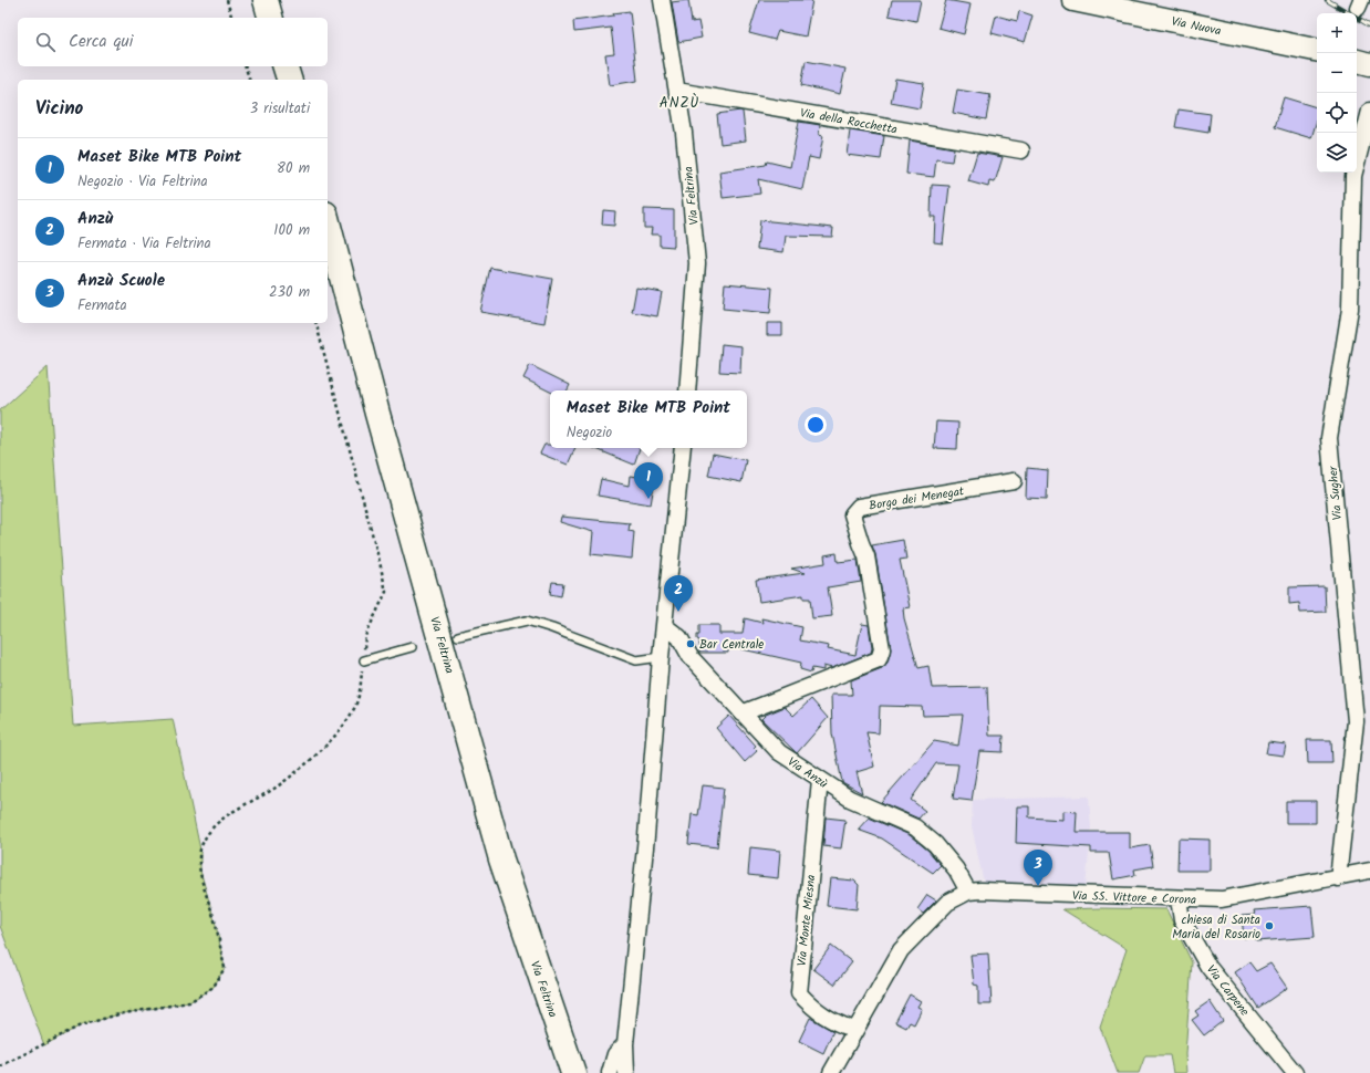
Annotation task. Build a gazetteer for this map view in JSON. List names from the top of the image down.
{
  "streets": {
    "main road": ["Via Feltrina"],
    "street": [
      "Via Nuova",
      "Via della Rocchetta",
      "Via Sugher",
      "Borgo dei Menegat",
      "Via Anzù",
      "Via SS. Vittore e Corona",
      "Via Monte Miesna",
      "Via Carpene"
    ]
  },
  "crossings": [
    ["Via della Rocchetta", "Via Feltrina"],
    ["Via Sugher", "Via SS. Vittore e Corona"],
    ["Borgo dei Menegat", "Via Anzù"],
    ["Via Anzù", "Via SS. Vittore e Corona"],
    ["Via Anzù", "Via Monte Miesna"],
    ["Via SS. Vittore e Corona", "Via Monte Miesna"],
    ["Via SS. Vittore e Corona", "Via Carpene"]
  ],
  "districts": ["ANZÙ"],
  "places": ["Bar Centrale", "chiesa di Santa Maria del Rosario"],
  "page": {
    "map_buttons": ["+", "−"],
    "search": "Cerca qui",
    "heading": ["Vicino", "3 risultati"],
    "list": [
      {
        "mark": "1",
        "name": "Maset Bike MTB Point",
        "note": "Negozio · Via Feltrina",
        "value": "80 m"
      },
      {
        "mark": "2",
        "name": "Anzù",
        "note": "Fermata · Via Feltrina",
        "value": "100 m"
      },
      {
        "mark": "3",
        "name": "Anzù Scuole",
        "note": "Fermata",
        "value": "230 m"
      }
    ],
    "popup": ["Maset Bike MTB Point", "Negozio"],
    "pins": ["1", "2", "3"]
  }
}
